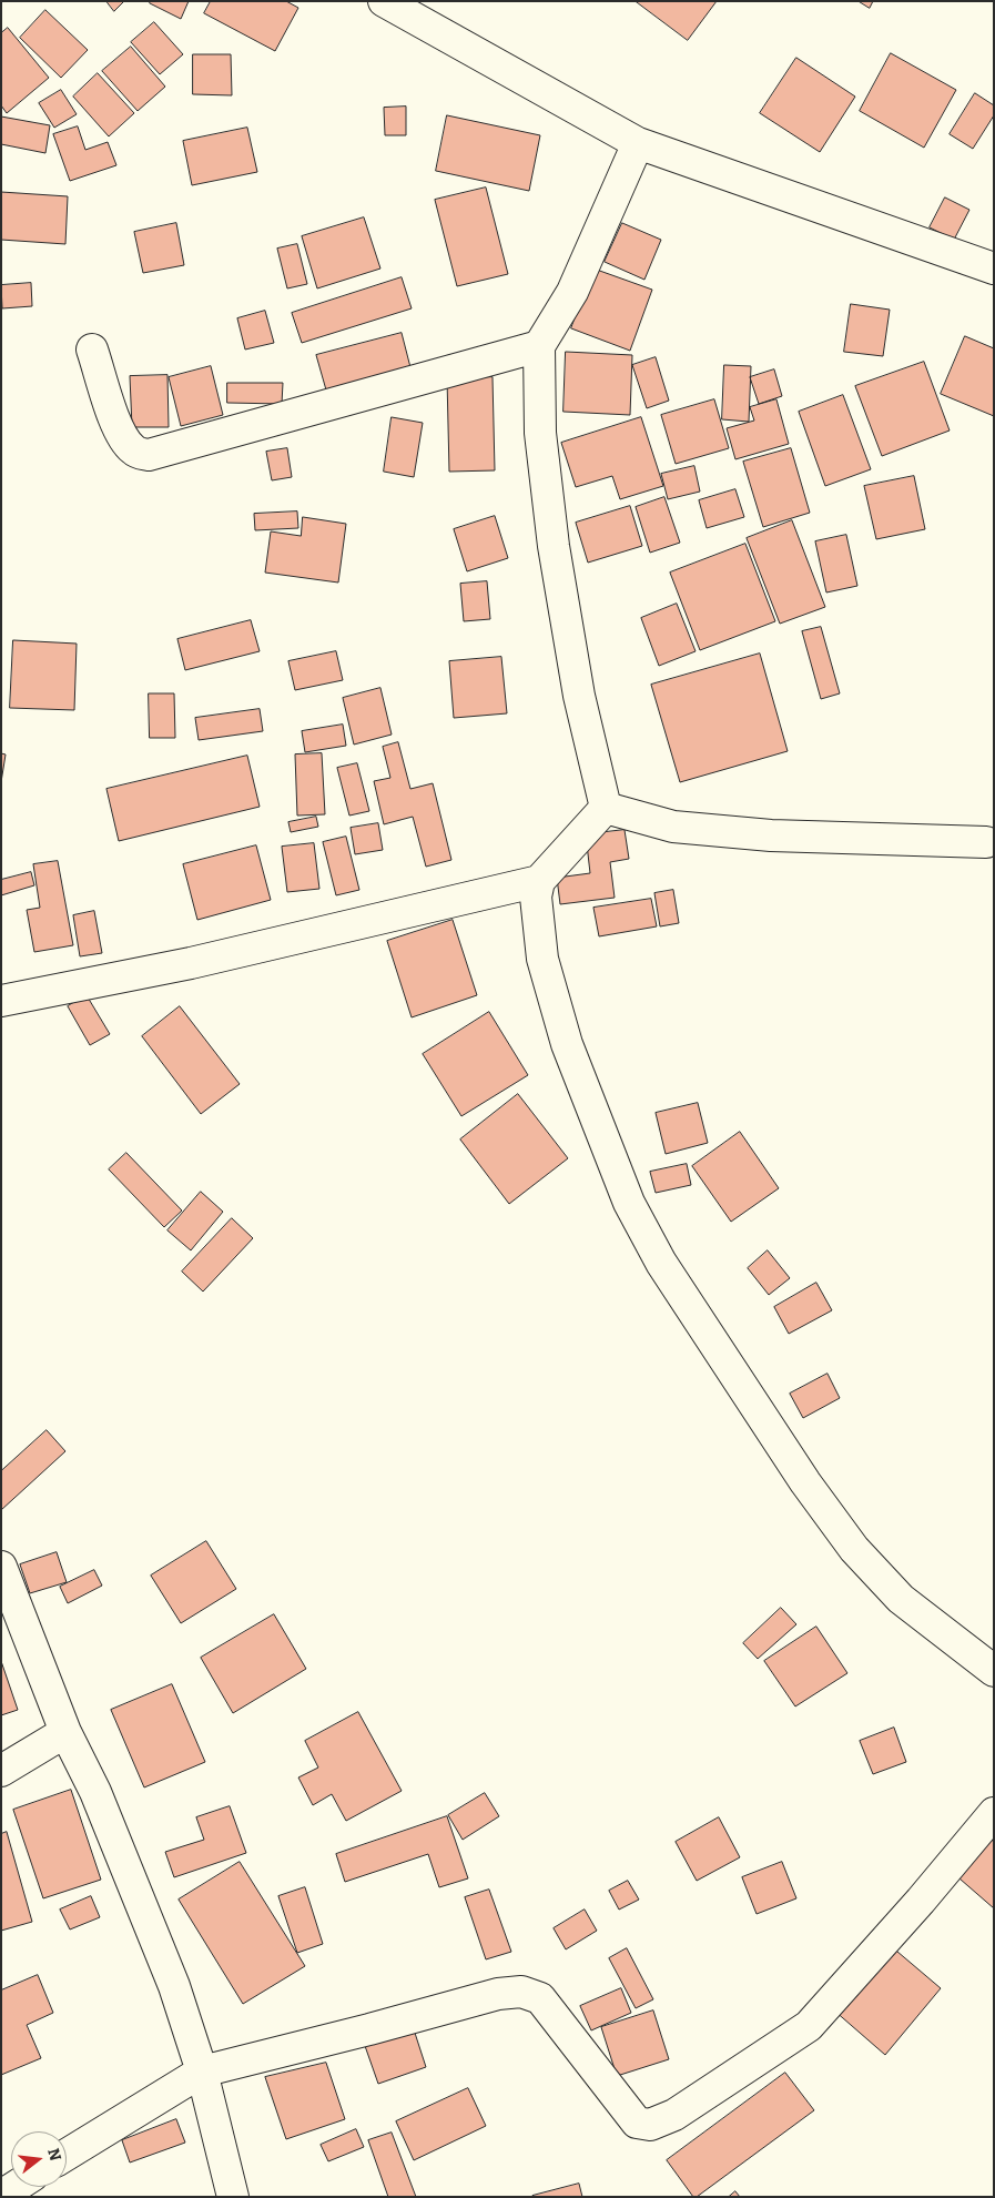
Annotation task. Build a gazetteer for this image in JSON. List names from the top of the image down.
{
  "north": "right"
}
